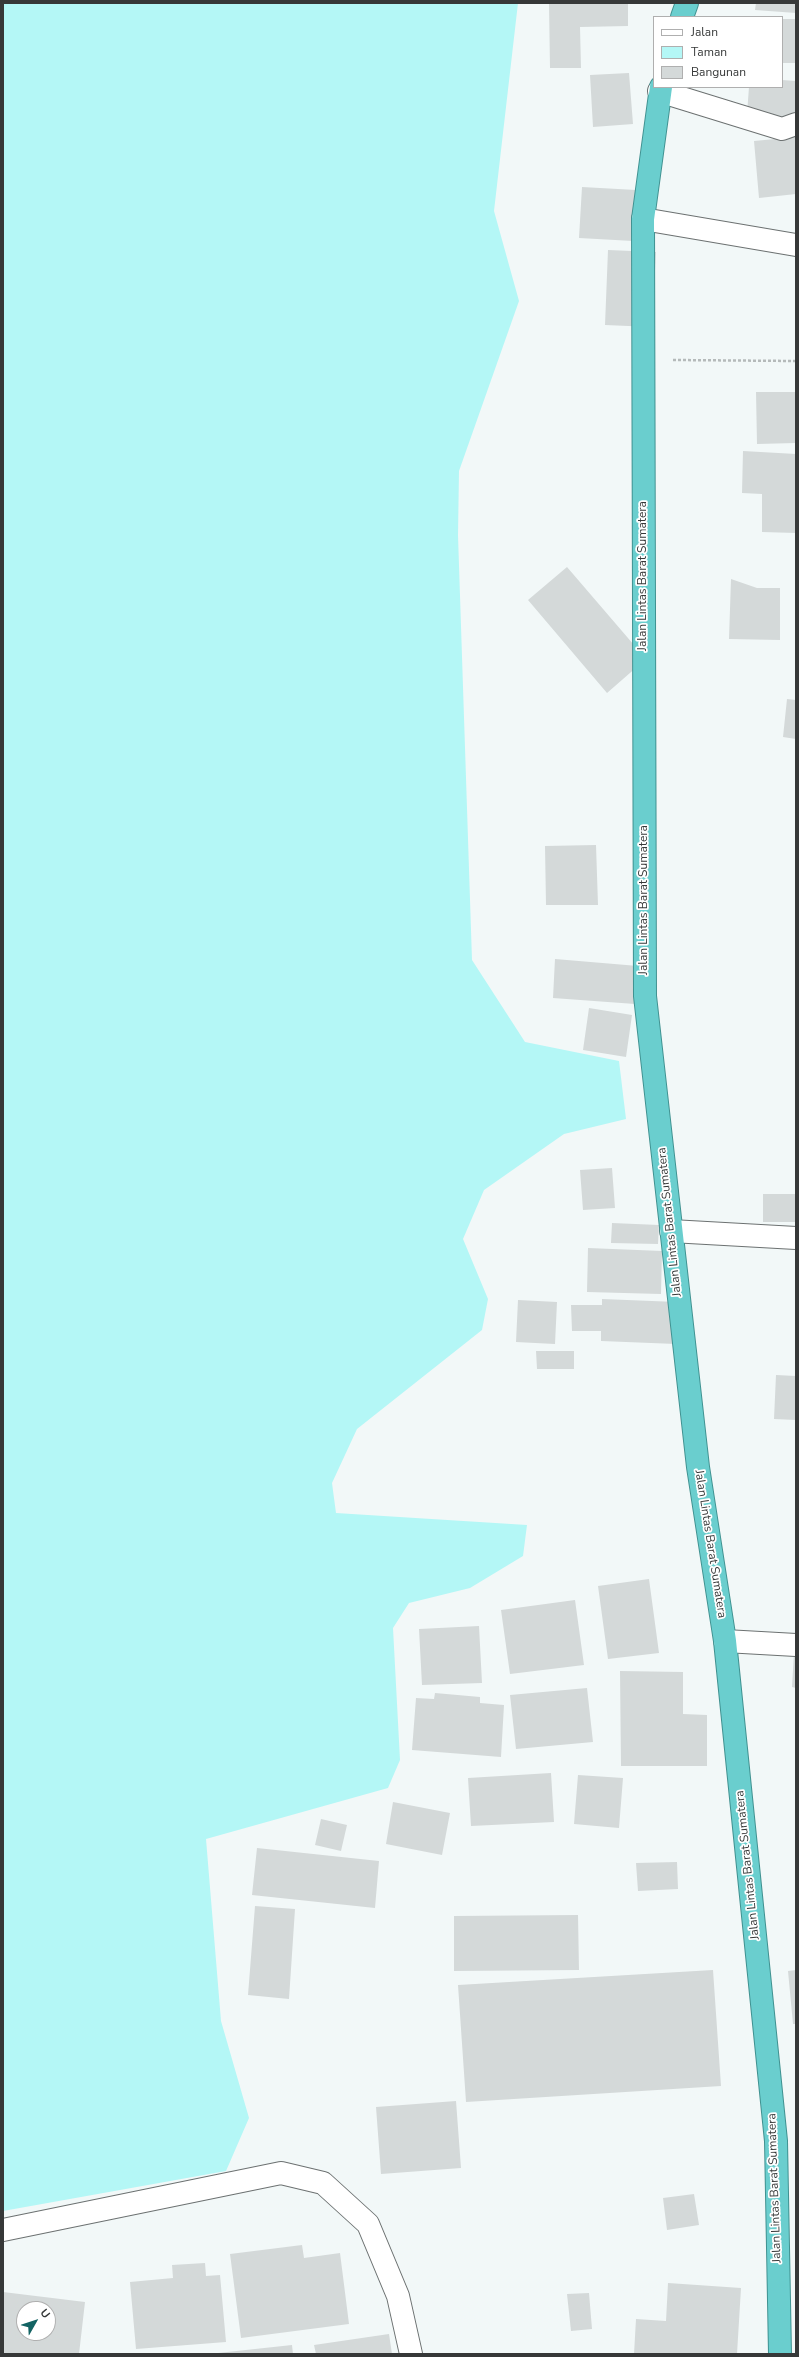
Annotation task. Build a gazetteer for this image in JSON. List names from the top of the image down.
{
  "streets": {
    "highway": ["Jalan Lintas Barat Sumatera"]
  },
  "legend": ["Jalan", "Taman", "Bangunan"],
  "north": "top right"
}
